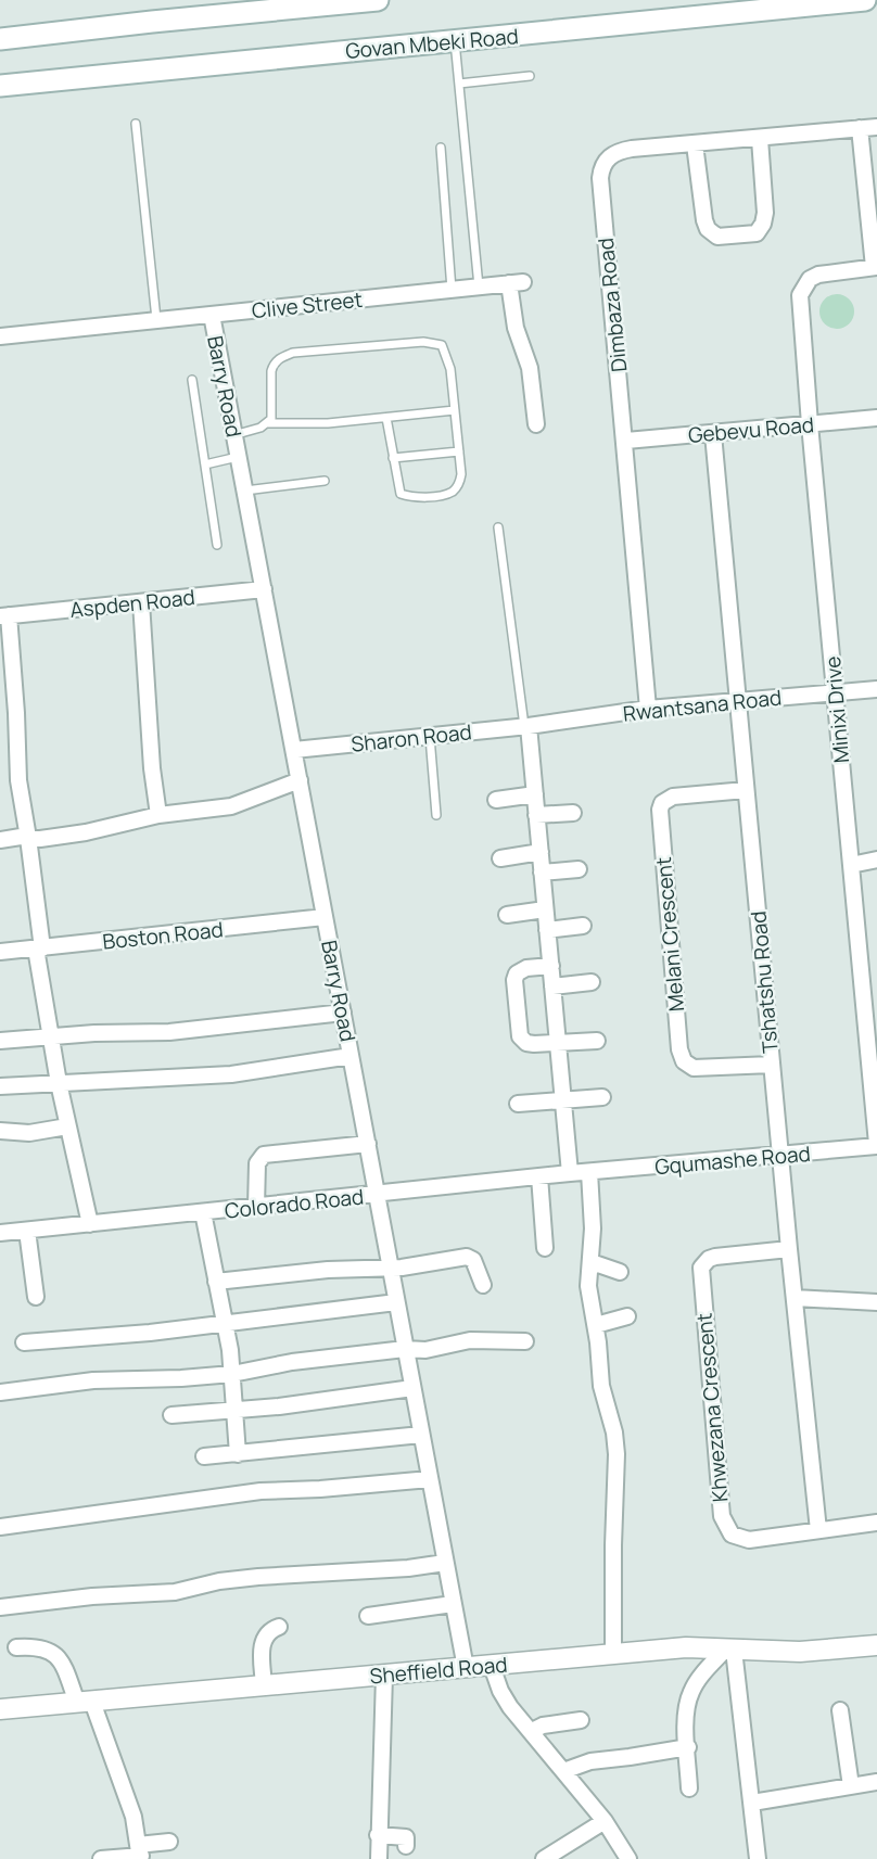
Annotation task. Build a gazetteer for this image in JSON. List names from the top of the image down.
{
  "streets": {
    "main road": ["Govan Mbeki Road"],
    "street": [
      "Clive Street",
      "Dimbaza Road",
      "Barry Road",
      "Gebevu Road",
      "Aspden Road",
      "Rwantsana Road",
      "Minixi Drive",
      "Sharon Road",
      "Melani Crescent",
      "Boston Road",
      "Tshatshu Road",
      "Gqumashe Road",
      "Colorado Road",
      "Khwezana Crescent",
      "Sheffield Road"
    ]
  },
  "crossings": [
    ["Clive Street", "Barry Road"],
    ["Dimbaza Road", "Gebevu Road"],
    ["Dimbaza Road", "Rwantsana Road"],
    ["Barry Road", "Aspden Road"],
    ["Barry Road", "Sharon Road"],
    ["Barry Road", "Boston Road"],
    ["Barry Road", "Colorado Road"],
    ["Barry Road", "Sheffield Road"],
    ["Gebevu Road", "Minixi Drive"],
    ["Gebevu Road", "Tshatshu Road"],
    ["Rwantsana Road", "Minixi Drive"],
    ["Rwantsana Road", "Sharon Road"],
    ["Rwantsana Road", "Tshatshu Road"],
    ["Minixi Drive", "Gqumashe Road"],
    ["Melani Crescent", "Tshatshu Road"],
    ["Tshatshu Road", "Gqumashe Road"],
    ["Tshatshu Road", "Khwezana Crescent"],
    ["Gqumashe Road", "Colorado Road"]
  ]
}
